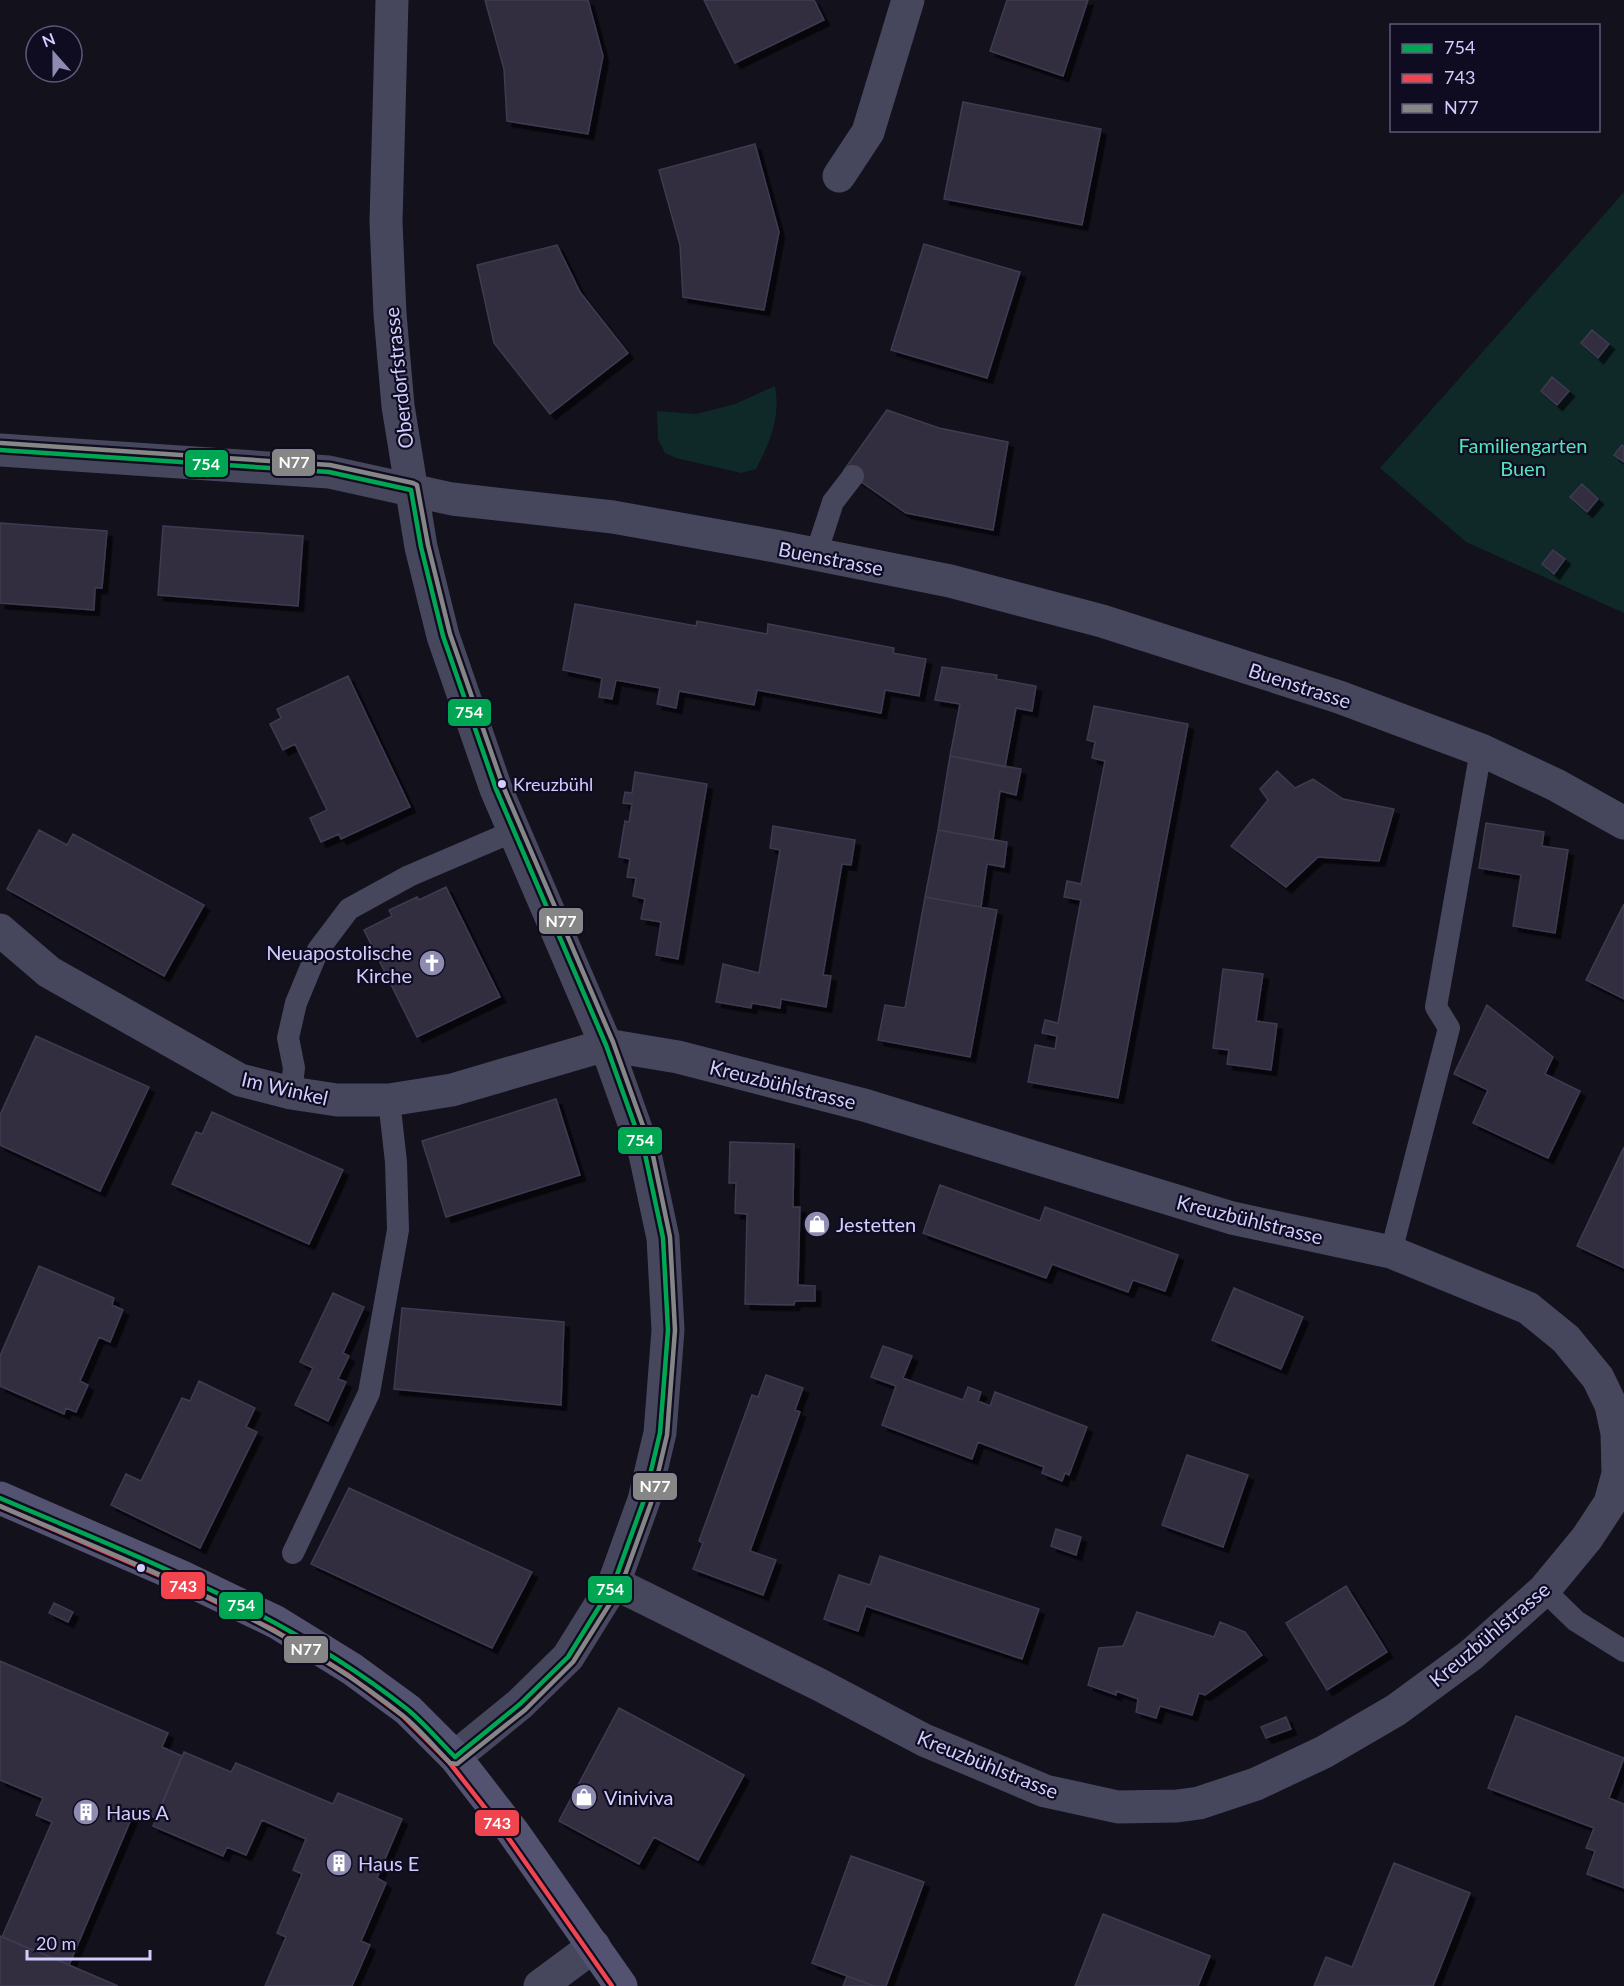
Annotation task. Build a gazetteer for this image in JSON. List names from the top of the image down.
{
  "streets": {
    "street": [
      "Oberdorfstrasse",
      "Buenstrasse",
      "Kreuzbühlstrasse",
      "Im Winkel"
    ]
  },
  "crossings": [
    ["Oberdorfstrasse", "Buenstrasse"],
    ["Oberdorfstrasse", "Kreuzbühlstrasse"],
    ["Oberdorfstrasse", "Im Winkel"],
    ["Kreuzbühlstrasse", "Im Winkel"]
  ],
  "parks": ["Familiengarten Buen"],
  "places": {
    "other": ["Kreuzbühl"],
    "church": ["Neuapostolische Kirche"],
    "shop": ["Jestetten", "Viniviva"],
    "building": ["Haus A", "Haus E"]
  },
  "lines": ["transit line N77", "transit line 754", "transit line 743"],
  "legend": ["754", "743", "N77"],
  "scale_bar": "20 m",
  "north": "top"
}
